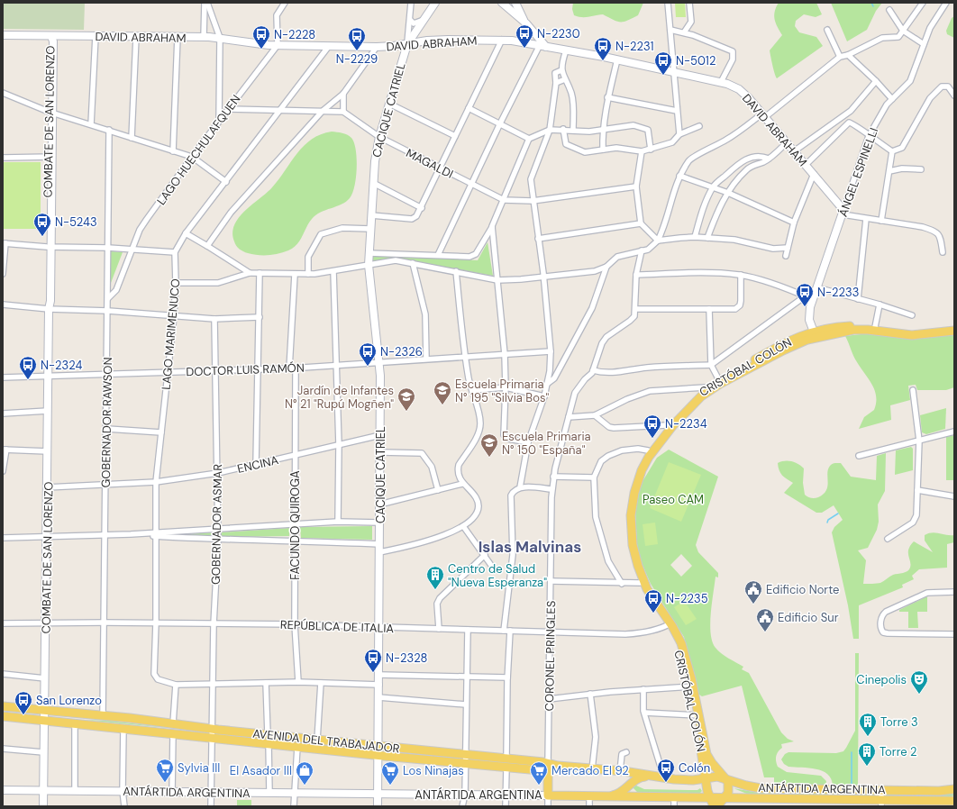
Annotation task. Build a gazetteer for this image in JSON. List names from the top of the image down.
{
  "streets": {
    "main road": [
      "DAVID ABRAHAM",
      "CACIQUE CATRIEL",
      "COMBATE DE SAN LORENZO",
      "ÁNGEL ESPINELLI",
      "CRISTÓBAL COLÓN",
      "CORONEL PRINGLES",
      "AVENIDA DEL TRABAJADOR",
      "ANTÁRTIDA ARGENTINA"
    ],
    "street": [
      "LAGO HUECHULAFQUEN",
      "MAGALDI",
      "LAGO MARIMENUCO",
      "DOCTOR LUIS RAMÓN",
      "GOBERNADOR RAWSON",
      "ENCINA",
      "GOBERNADOR ASMAR",
      "FACUNDO QUIROGA",
      "REPÚBLICA DE ITALIA"
    ]
  },
  "crossings": [
    ["DAVID ABRAHAM", "CACIQUE CATRIEL"],
    ["DAVID ABRAHAM", "COMBATE DE SAN LORENZO"],
    ["DAVID ABRAHAM", "LAGO HUECHULAFQUEN"],
    ["DAVID ABRAHAM", "ÁNGEL ESPINELLI"],
    ["CACIQUE CATRIEL", "MAGALDI"],
    ["CACIQUE CATRIEL", "DOCTOR LUIS RAMÓN"],
    ["CACIQUE CATRIEL", "ENCINA"],
    ["CACIQUE CATRIEL", "REPÚBLICA DE ITALIA"],
    ["CACIQUE CATRIEL", "AVENIDA DEL TRABAJADOR"],
    ["CACIQUE CATRIEL", "ANTÁRTIDA ARGENTINA"],
    ["COMBATE DE SAN LORENZO", "DOCTOR LUIS RAMÓN"],
    ["COMBATE DE SAN LORENZO", "ENCINA"],
    ["COMBATE DE SAN LORENZO", "REPÚBLICA DE ITALIA"],
    ["COMBATE DE SAN LORENZO", "AVENIDA DEL TRABAJADOR"],
    ["COMBATE DE SAN LORENZO", "ANTÁRTIDA ARGENTINA"],
    ["LAGO HUECHULAFQUEN", "GOBERNADOR RAWSON"],
    ["ÁNGEL ESPINELLI", "CRISTÓBAL COLÓN"],
    ["LAGO MARIMENUCO", "DOCTOR LUIS RAMÓN"],
    ["LAGO MARIMENUCO", "ENCINA"],
    ["LAGO MARIMENUCO", "REPÚBLICA DE ITALIA"],
    ["CRISTÓBAL COLÓN", "REPÚBLICA DE ITALIA"],
    ["CRISTÓBAL COLÓN", "ANTÁRTIDA ARGENTINA"],
    ["DOCTOR LUIS RAMÓN", "GOBERNADOR RAWSON"],
    ["DOCTOR LUIS RAMÓN", "GOBERNADOR ASMAR"],
    ["DOCTOR LUIS RAMÓN", "FACUNDO QUIROGA"],
    ["GOBERNADOR RAWSON", "ENCINA"],
    ["GOBERNADOR RAWSON", "REPÚBLICA DE ITALIA"],
    ["GOBERNADOR RAWSON", "AVENIDA DEL TRABAJADOR"],
    ["ENCINA", "GOBERNADOR ASMAR"],
    ["ENCINA", "FACUNDO QUIROGA"],
    ["GOBERNADOR ASMAR", "REPÚBLICA DE ITALIA"],
    ["GOBERNADOR ASMAR", "AVENIDA DEL TRABAJADOR"],
    ["GOBERNADOR ASMAR", "ANTÁRTIDA ARGENTINA"],
    ["FACUNDO QUIROGA", "REPÚBLICA DE ITALIA"],
    ["REPÚBLICA DE ITALIA", "CORONEL PRINGLES"],
    ["CORONEL PRINGLES", "AVENIDA DEL TRABAJADOR"],
    ["CORONEL PRINGLES", "ANTÁRTIDA ARGENTINA"]
  ],
  "districts": ["Islas Malvinas"],
  "parks": ["Paseo CAM"],
  "places": {
    "bus stop": [
      "N-2230",
      "N-2228",
      "N-2229",
      "N-2231",
      "N-5012",
      "N-5243",
      "N-2233",
      "N-2326",
      "N-2324",
      "N-2234",
      "N-2235",
      "N-2328",
      "San Lorenzo",
      "Colón"
    ],
    "school or university": ["Escuela Primaria N° 195 \"Silvia Bos\"", "Jardín de Infantes N° 21 \"Rupú Mogñen\"", "Escuela Primaria N° 150 \"España\""],
    "building": ["Centro de Salud \"Nueva Esperanza\"", "Torre 3", "Torre 2"],
    "public building": ["Edificio Norte", "Edificio Sur"],
    "theatre": ["Cinepolis"],
    "supermarket": ["Sylvia III", "Los Ninajas", "Mercado El 92"],
    "shop": ["El Asador III"]
  }
}
